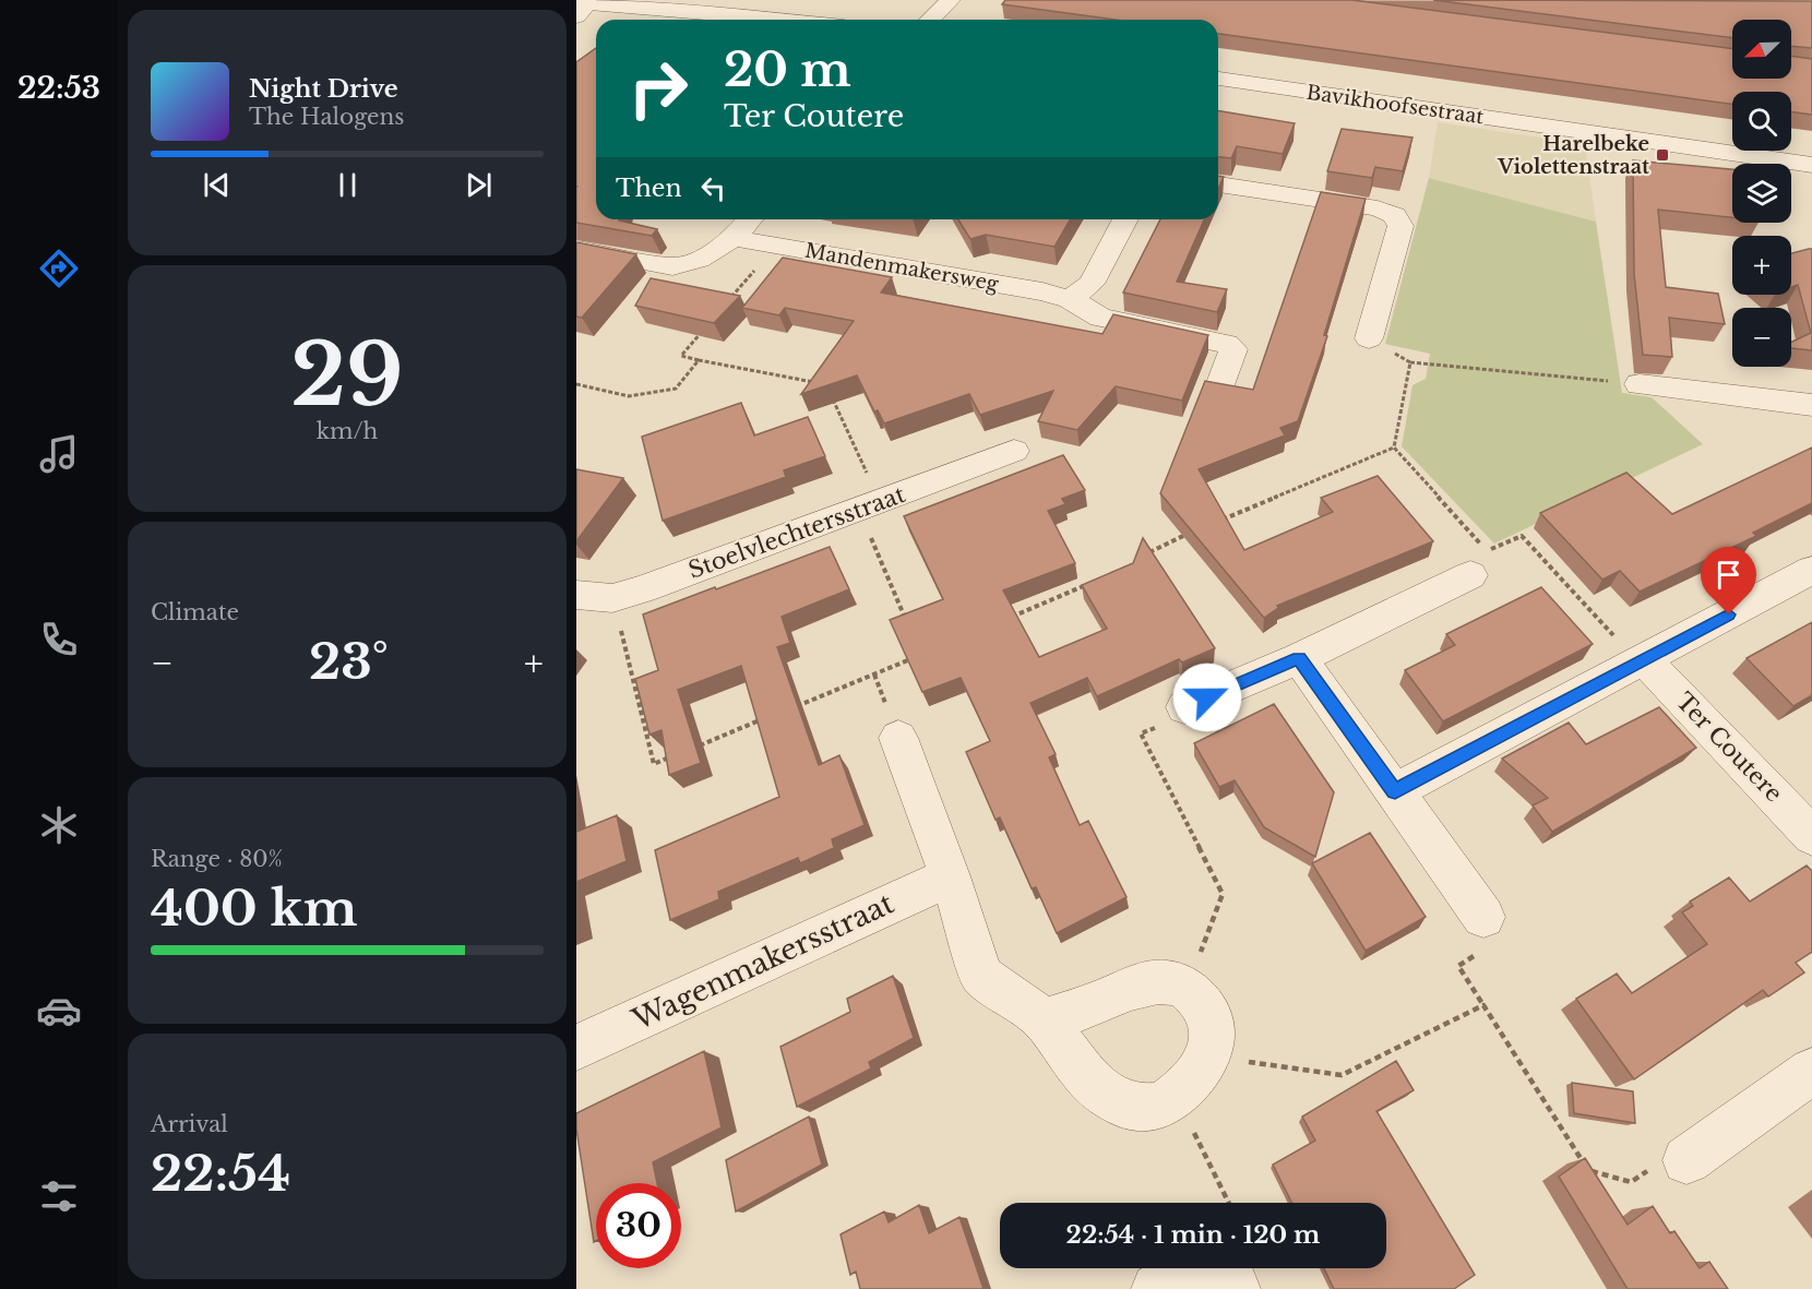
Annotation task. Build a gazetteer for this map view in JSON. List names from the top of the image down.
{
  "streets": {
    "street": [
      "Bavikhoofsestraat",
      "Mandenmakersweg",
      "Stoelvlechtersstraat",
      "Ter Coutere",
      "Wagenmakersstraat"
    ]
  },
  "places": {
    "transit": ["Harelbeke Violettenstraat"]
  },
  "north": "bottom left",
  "page": {
    "tabs": "22:53",
    "map_buttons": ["+", "−"],
    "turn": ["20 m", "Ter Coutere"],
    "song": ["Night Drive", "The Halogens"],
    "then": "Then",
    "tile": [
      ["29", "km/h"],
      "Climate",
      ["Range · 80%", "400 km"],
      ["Arrival", "22:54"]
    ],
    "heat": ["−", "23°", "+"],
    "limit": "30",
    "trip": "22:54 · 1 min · 120 m"
  }
}
